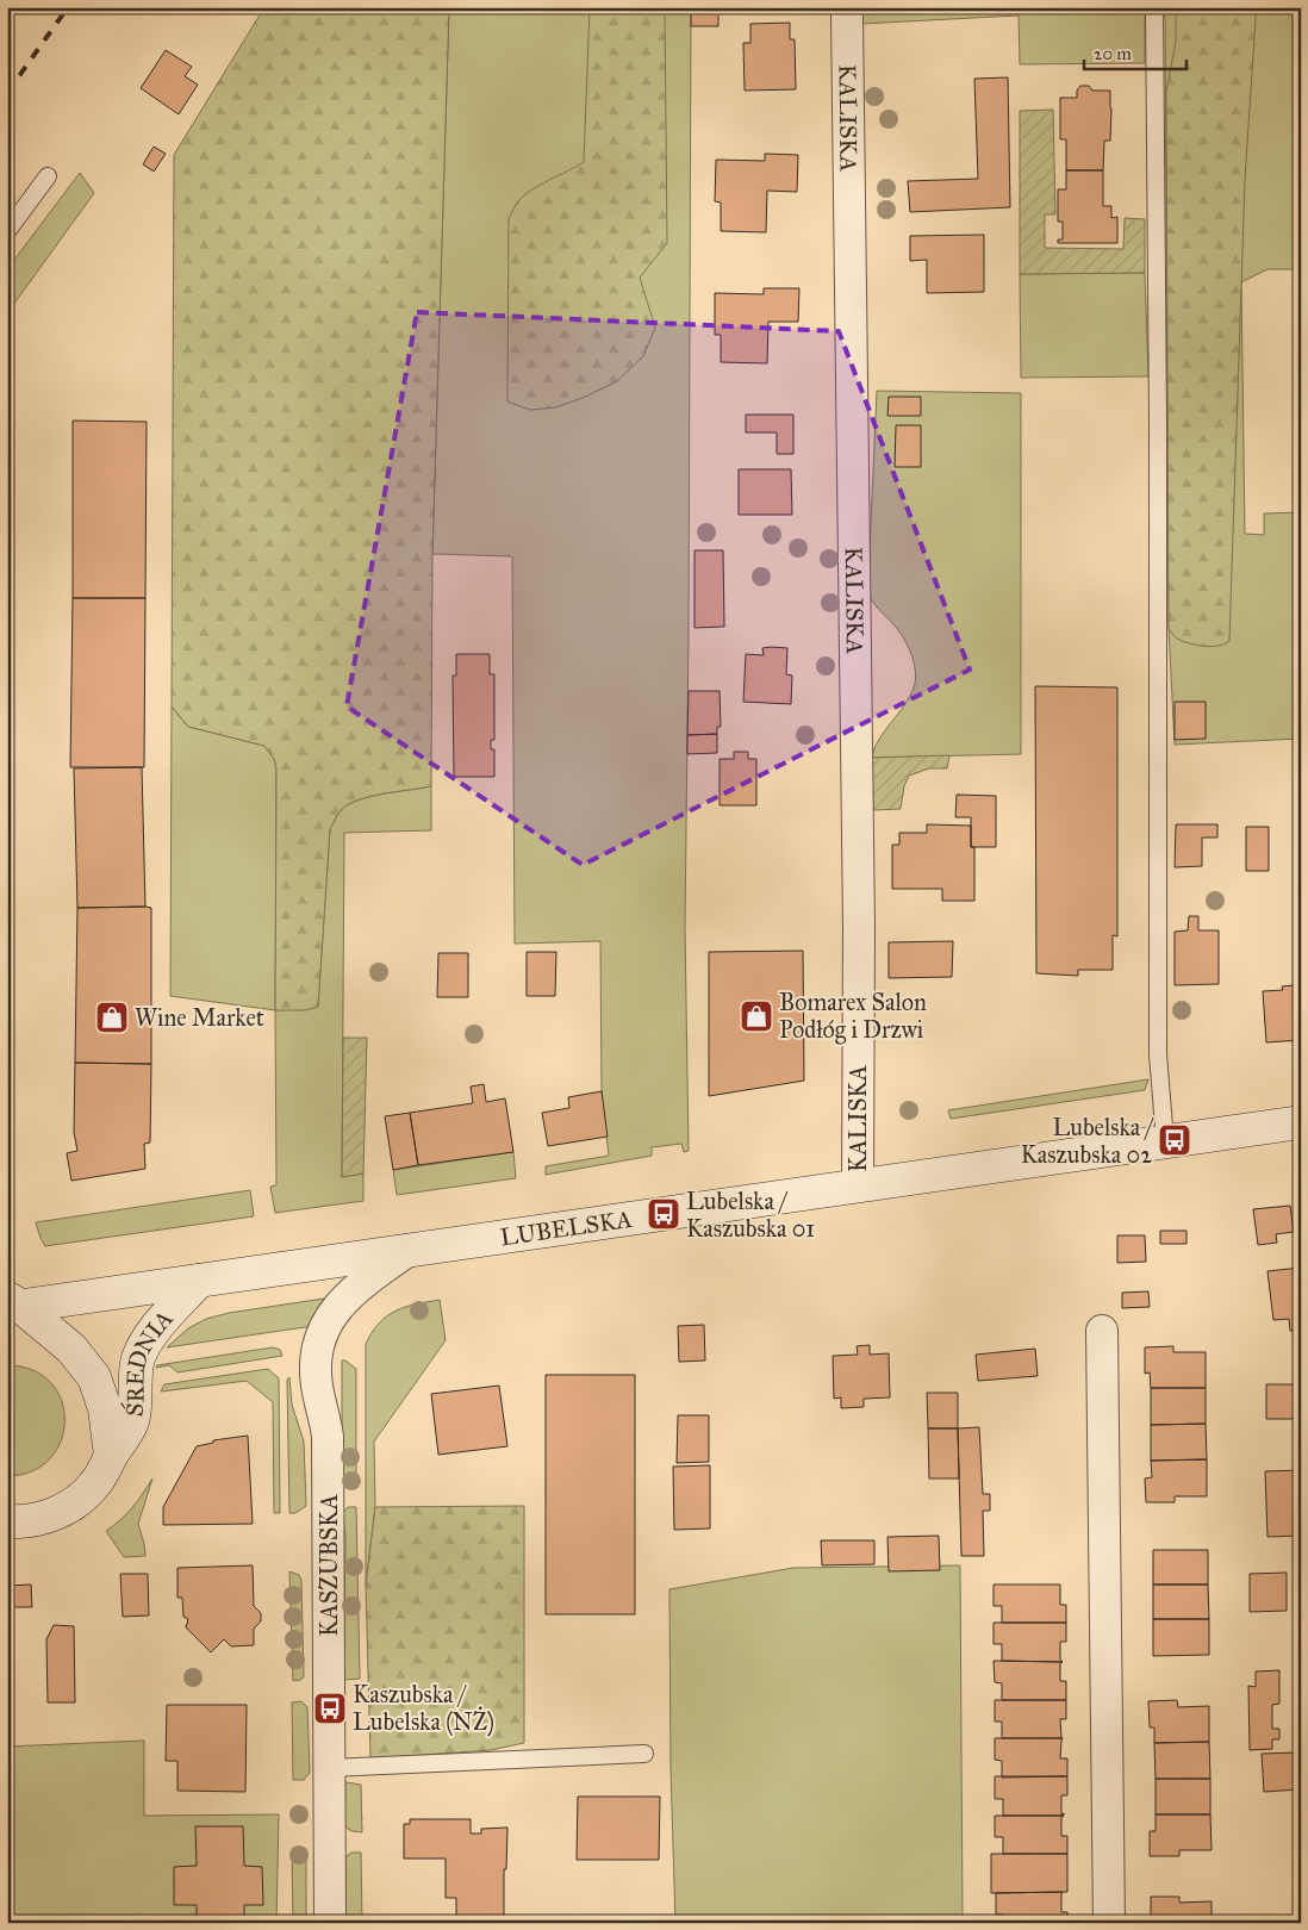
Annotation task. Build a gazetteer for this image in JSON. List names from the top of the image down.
{
  "streets": {
    "main road": ["LUBELSKA", "ŚREDNIA"],
    "street": ["KALISKA", "KASZUBSKA"]
  },
  "crossings": [
    ["KALISKA", "LUBELSKA"],
    ["LUBELSKA", "ŚREDNIA"],
    ["LUBELSKA", "KASZUBSKA"]
  ],
  "places": {
    "shop": ["Bomarex Salon Podłóg i Drzwi", "Wine Market"],
    "bus stop": ["Lubelska / Kaszubska 02", "Lubelska / Kaszubska 01", "Kaszubska / Lubelska (NŻ)"]
  },
  "scale_bar": "20 m"
}
